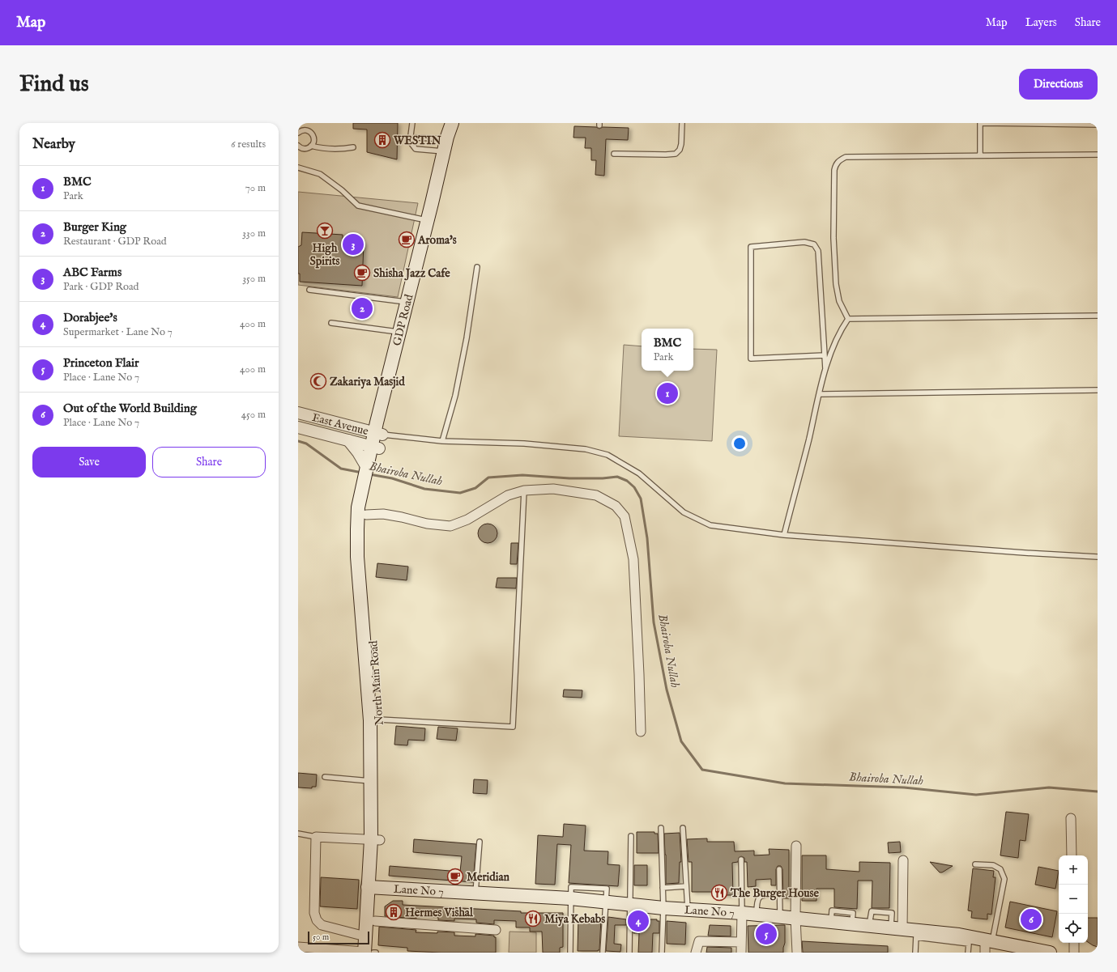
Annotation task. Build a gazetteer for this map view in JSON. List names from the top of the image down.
{
  "streets": {
    "main road": ["GDP Road", "North Main Road", "Lane No 7"],
    "street": ["East Avenue"]
  },
  "crossings": [
    ["GDP Road", "East Avenue"],
    ["GDP Road", "North Main Road"],
    ["East Avenue", "North Main Road"],
    ["North Main Road", "Lane No 7"]
  ],
  "water": ["Bhairoba Nullah"],
  "places": {
    "building": ["WESTIN", "Hermes Vishal"],
    "bar": ["High Spirits"],
    "cafe": ["Aroma's", "Shisha Jazz Cafe", "Meridian"],
    "mosque": ["Zakariya Masjid"],
    "restaurant": ["The Burger House", "Miya Kebabs"]
  },
  "scale_bar": "50 m",
  "page": {
    "header": "Map",
    "nav": ["Map", "Layers", "Share"],
    "buttons": [
      "Directions",
      ["Save", "Share"]
    ],
    "title": "Find us",
    "heading": ["Nearby", "6 results"],
    "list": [
      {
        "mark": "1",
        "name": "BMC",
        "note": "Park",
        "value": "70 m"
      },
      {
        "mark": "2",
        "name": "Burger King",
        "note": "Restaurant · GDP Road",
        "value": "330 m"
      },
      {
        "mark": "3",
        "name": "ABC Farms",
        "note": "Park · GDP Road",
        "value": "350 m"
      },
      {
        "mark": "4",
        "name": "Dorabjee's",
        "note": "Supermarket · Lane No 7",
        "value": "400 m"
      },
      {
        "mark": "5",
        "name": "Princeton Flair",
        "note": "Place · Lane No 7",
        "value": "400 m"
      },
      {
        "mark": "6",
        "name": "Out of the World Building",
        "note": "Place · Lane No 7",
        "value": "450 m"
      }
    ],
    "pins": [
      "3",
      "2",
      "1",
      "6",
      "4",
      "5"
    ],
    "popup": ["BMC", "Park"],
    "map_buttons": ["+", "−"],
    "scale": "50 m"
  }
}
